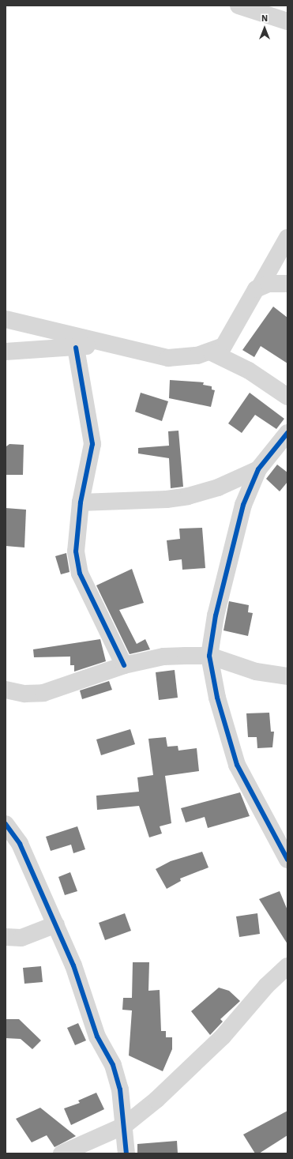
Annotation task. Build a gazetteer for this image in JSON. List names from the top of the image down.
{
  "north": "top"
}
